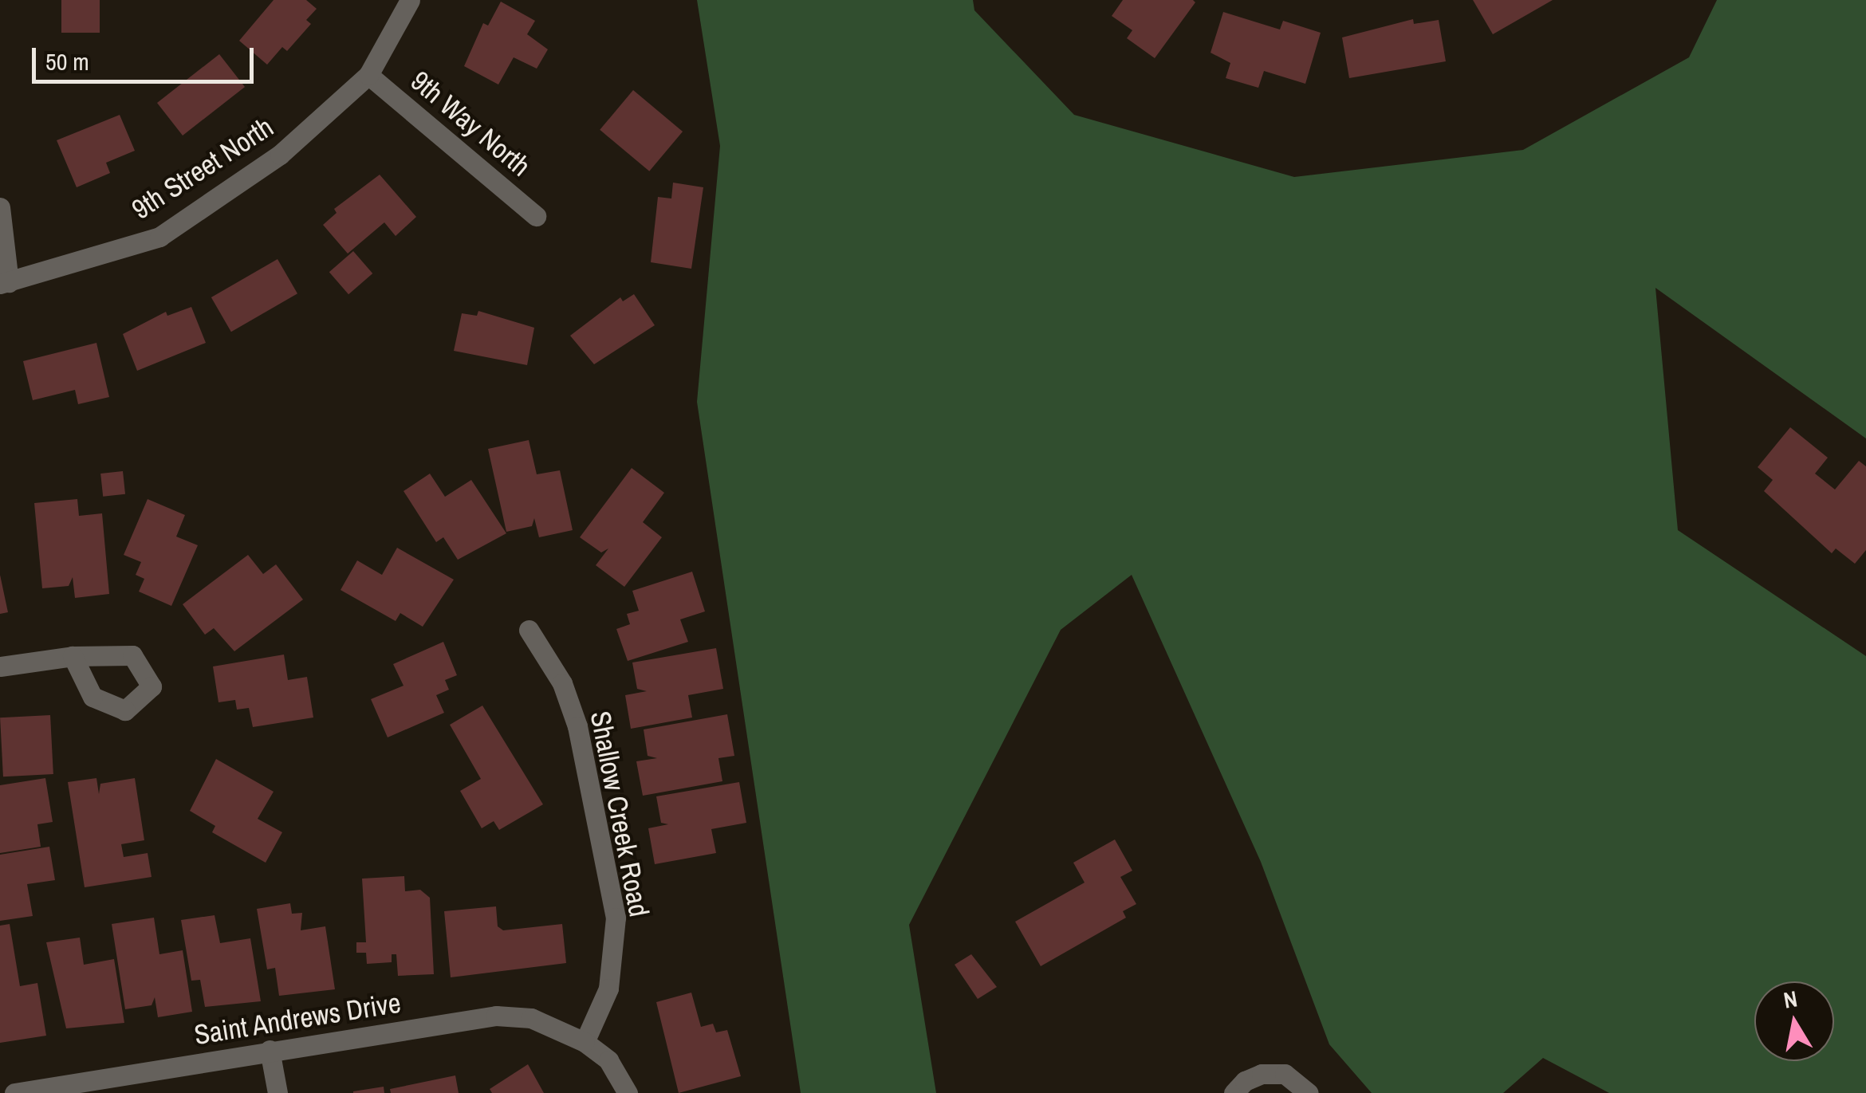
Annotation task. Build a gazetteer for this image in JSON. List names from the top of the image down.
{
  "streets": {
    "street": [
      "9th Way North",
      "9th Street North",
      "Shallow Creek Road",
      "Saint Andrews Drive"
    ]
  },
  "crossings": [
    ["9th Way North", "9th Street North"],
    ["Shallow Creek Road", "Saint Andrews Drive"]
  ],
  "scale_bar": "50 m",
  "north": "top"
}
